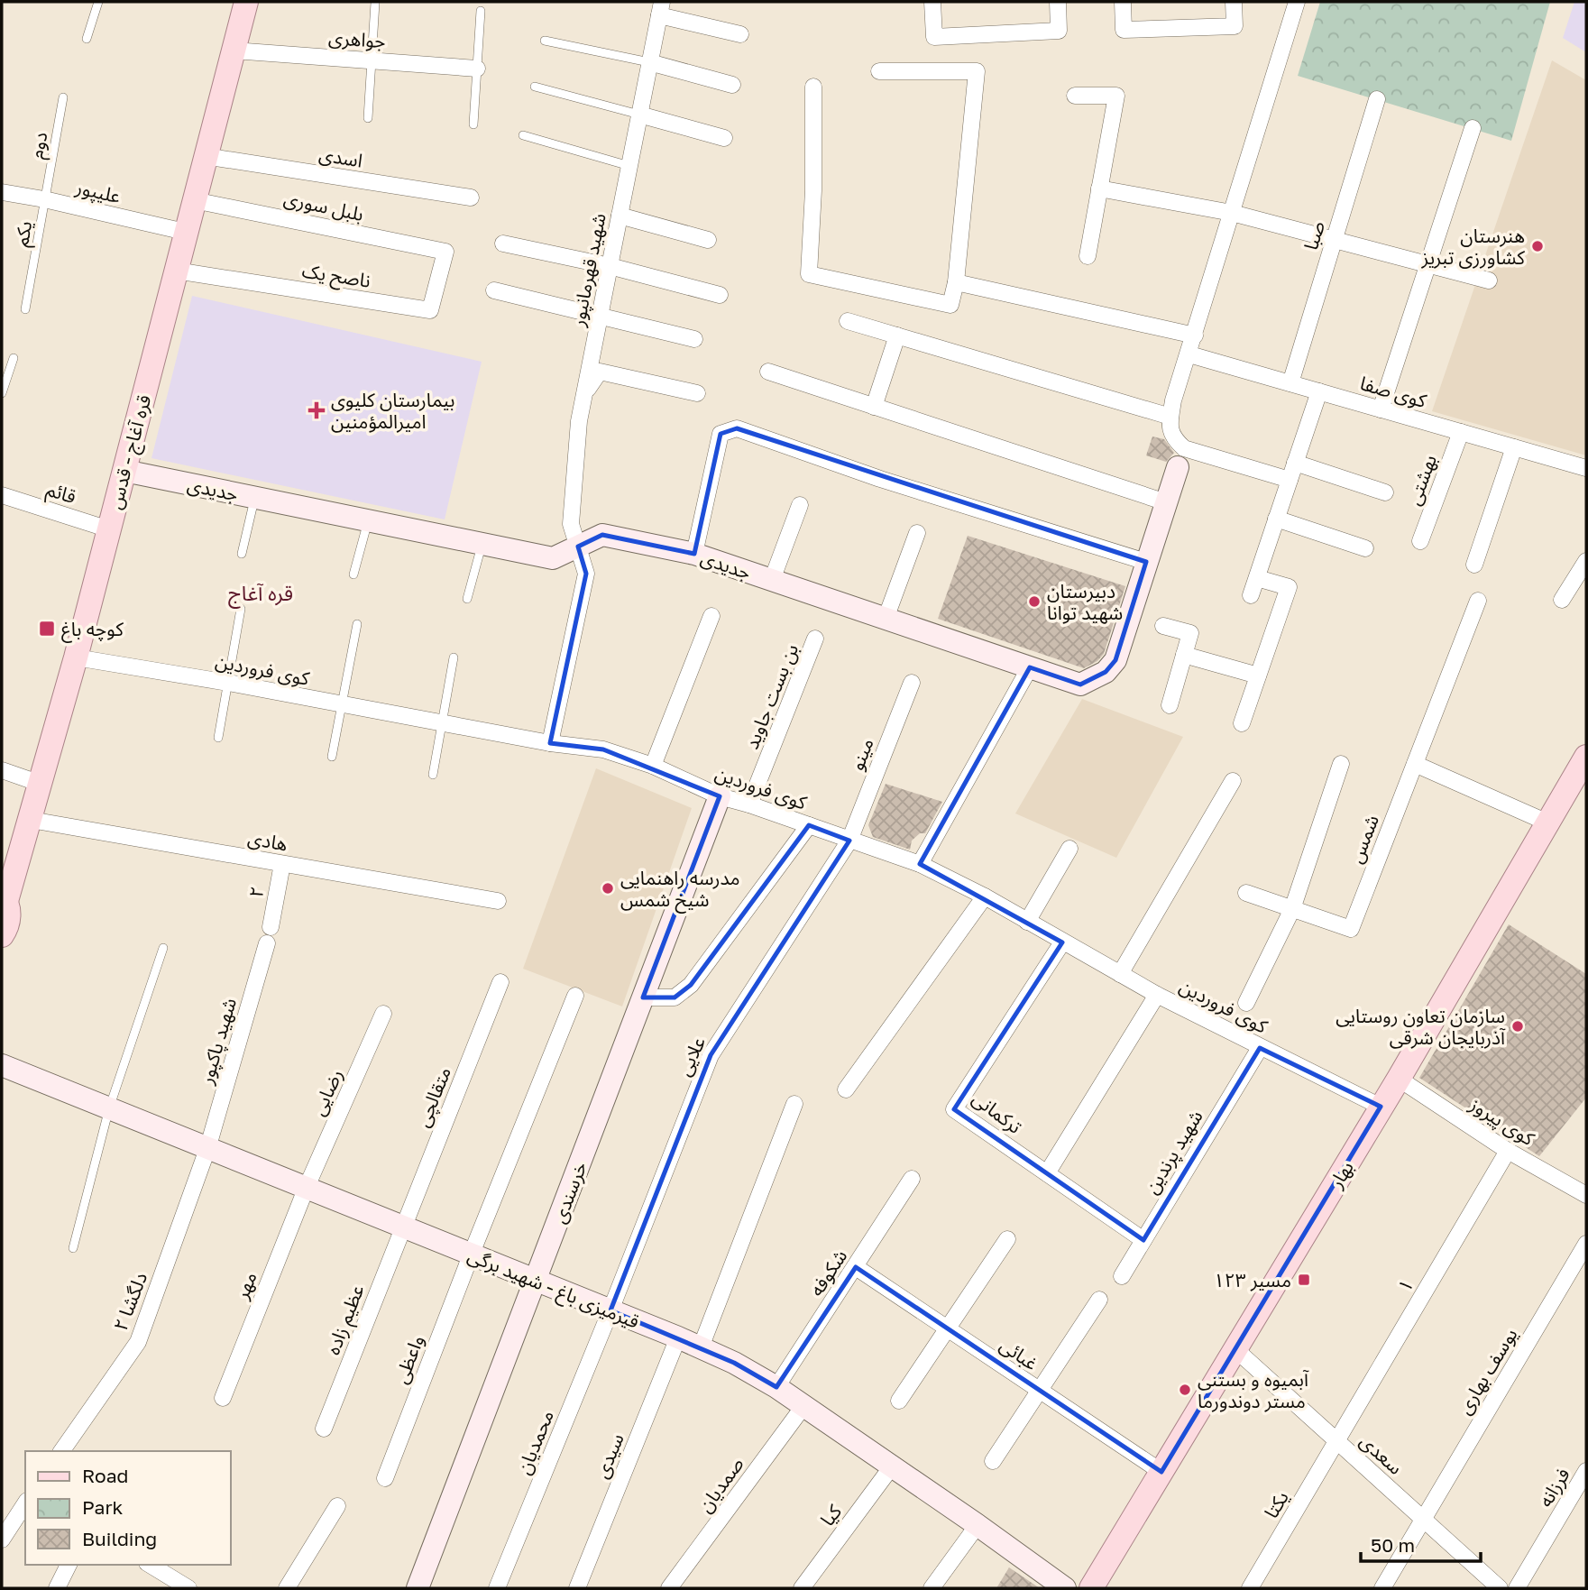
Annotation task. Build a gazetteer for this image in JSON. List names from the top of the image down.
{
  "streets": {
    "main road": ["قره آغاج - قدس", "بهار"],
    "street": [
      "جواهری",
      "اسدی",
      "علیپور",
      "بلبل سوری",
      "صبا",
      "شهید قهرمانپور",
      "ناصح یک",
      "کوی صفا",
      "بهشتی",
      "جدیدی",
      "قائم",
      "کوی فروردین",
      "بن بست جاوید",
      "مینو",
      "شمس",
      "هادی",
      "۲",
      "شهید پاکپور",
      "علایی",
      "رضایی",
      "متقالچی",
      "ترکمانی",
      "کوی پیروز",
      "شهید پرندین",
      "خرسندی",
      "شکوفه",
      "مهر",
      "۱",
      "قیرمیزی باغ - شهید برگی",
      "دلگشا ۲",
      "عظیم زاده",
      "غبائی",
      "واعظی",
      "یوسف بهاری",
      "محمدیان",
      "سعدی",
      "سیدی",
      "صمدیان",
      "فرزانه",
      "یکتا",
      "کیا"
    ],
    "lane": ["دوم", "یکم"]
  },
  "crossings": [
    ["جواهری", "قره آغاج - قدس"],
    ["دوم", "علیپور"],
    ["دوم", "یکم"],
    ["اسدی", "قره آغاج - قدس"],
    ["علیپور", "یکم"],
    ["علیپور", "قره آغاج - قدس"],
    ["بلبل سوری", "ناصح یک"],
    ["بلبل سوری", "قره آغاج - قدس"],
    ["صبا", "کوی صفا"],
    ["شهید قهرمانپور", "جدیدی"],
    ["شهید قهرمانپور", "کوی فروردین"],
    ["ناصح یک", "قره آغاج - قدس"],
    ["کوی صفا", "بهشتی"],
    ["قره آغاج - قدس", "جدیدی"],
    ["قره آغاج - قدس", "قائم"],
    ["قره آغاج - قدس", "کوی فروردین"],
    ["قره آغاج - قدس", "هادی"],
    ["کوی فروردین", "بن بست جاوید"],
    ["کوی فروردین", "مینو"],
    ["کوی فروردین", "علایی"],
    ["کوی فروردین", "ترکمانی"],
    ["کوی فروردین", "شهید پرندین"],
    ["کوی فروردین", "بهار"],
    ["کوی فروردین", "خرسندی"],
    ["مینو", "علایی"],
    ["هادی", "۲"],
    ["شهید پاکپور", "قیرمیزی باغ - شهید برگی"],
    ["شهید پاکپور", "دلگشا ۲"],
    ["علایی", "قیرمیزی باغ - شهید برگی"],
    ["علایی", "محمدیان"],
    ["رضایی", "مهر"],
    ["رضایی", "قیرمیزی باغ - شهید برگی"],
    ["متقالچی", "قیرمیزی باغ - شهید برگی"],
    ["متقالچی", "عظیم زاده"],
    ["ترکمانی", "شهید پرندین"],
    ["کوی پیروز", "بهار"],
    ["کوی پیروز", "۱"],
    ["بهار", "غبائی"],
    ["بهار", "سعدی"],
    ["خرسندی", "قیرمیزی باغ - شهید برگی"],
    ["شکوفه", "قیرمیزی باغ - شهید برگی"],
    ["شکوفه", "غبائی"],
    ["مهر", "قیرمیزی باغ - شهید برگی"],
    ["۱", "سعدی"],
    ["۱", "یکتا"],
    ["قیرمیزی باغ - شهید برگی", "دلگشا ۲"],
    ["قیرمیزی باغ - شهید برگی", "عظیم زاده"],
    ["قیرمیزی باغ - شهید برگی", "واعظی"],
    ["قیرمیزی باغ - شهید برگی", "محمدیان"],
    ["قیرمیزی باغ - شهید برگی", "سیدی"],
    ["قیرمیزی باغ - شهید برگی", "صمدیان"],
    ["قیرمیزی باغ - شهید برگی", "کیا"],
    ["یوسف بهاری", "سعدی"],
    ["سعدی", "یکتا"]
  ],
  "districts": ["قره آغاج"],
  "places": {
    "other": [
      "هنرستان کشاورزی تبریز",
      "دبیرستان شهید توانا",
      "مدرسه راهنمایی شیخ شمس",
      "سازمان تعاون روستایی آذربایجان شرقی",
      "آبمیوه و بستنی مستر دوندورما"
    ],
    "health": ["بیمارستان کلیوی امیرالمؤمنین"],
    "transit": ["کوچه باغ", "مسیر ۱۲۳"]
  },
  "legend": ["Road", "Park", "Building"],
  "scale_bar": "50 m"
}
